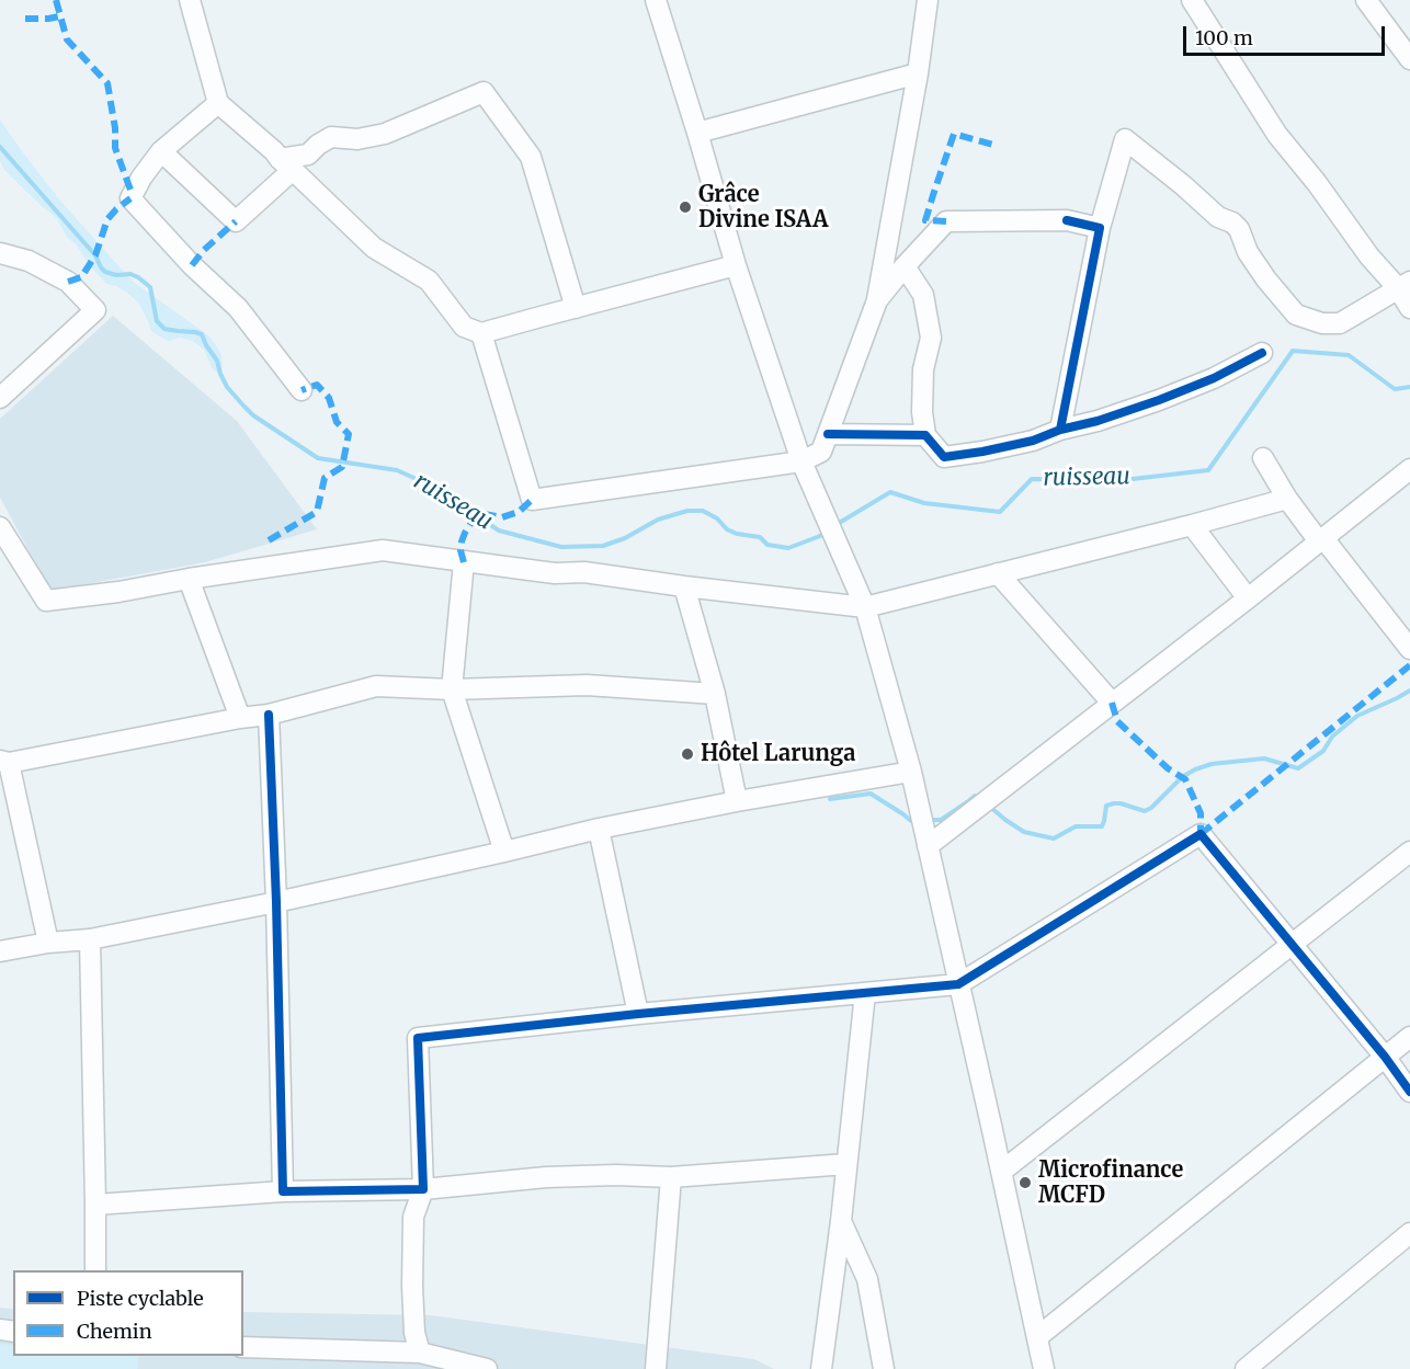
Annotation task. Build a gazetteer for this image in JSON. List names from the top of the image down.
{
  "water": ["ruisseau"],
  "places": ["Grâce Divine ISAA", "Hôtel Larunga", "Microfinance MCFD"],
  "legend": ["Piste cyclable", "Chemin"],
  "scale_bar": "100 m"
}
